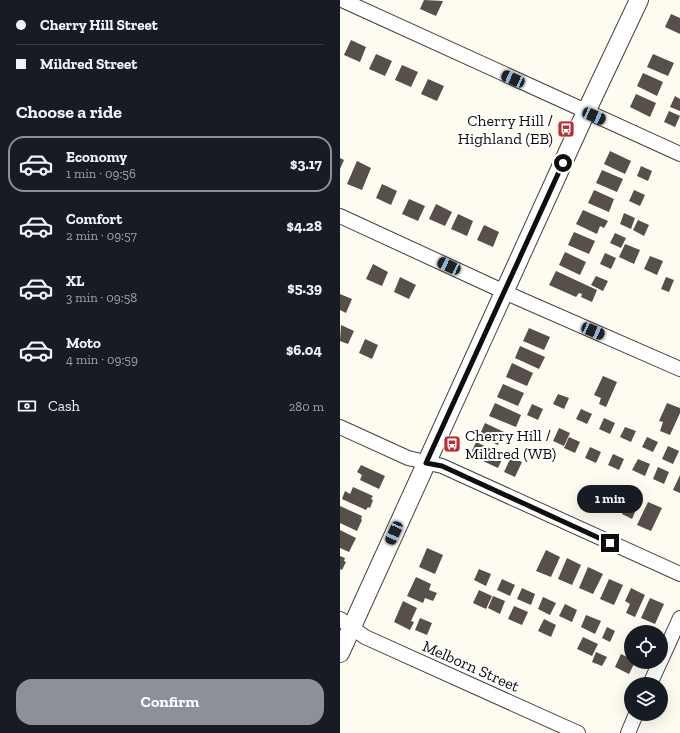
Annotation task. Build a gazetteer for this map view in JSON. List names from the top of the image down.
{
  "streets": {
    "street": ["Melborn Street"]
  },
  "places": {
    "bus stop": ["Cherry Hill / Highland (EB)", "Cherry Hill / Mildred (WB)"]
  },
  "page": {
    "banner": ["Cherry Hill Street", "Mildred Street"],
    "heading": "Choose a ride",
    "list": [
      {
        "name": "Economy",
        "note": "1 min · 09:56",
        "value": "$3.17"
      },
      {
        "name": "Comfort",
        "note": "2 min · 09:57",
        "value": "$4.28"
      },
      {
        "name": "XL",
        "note": "3 min · 09:58",
        "value": "$5.39"
      },
      {
        "name": "Moto",
        "note": "4 min · 09:59",
        "value": "$6.04"
      }
    ],
    "pay": ["Cash", "280 m"],
    "bubble": "1 min",
    "buttons": "Confirm"
  }
}
